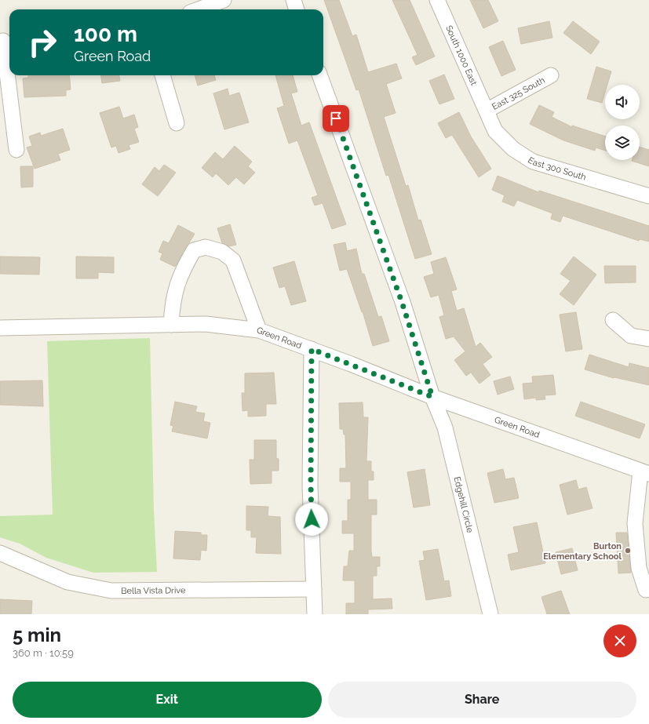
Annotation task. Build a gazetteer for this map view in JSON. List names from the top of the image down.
{
  "streets": {
    "street": [
      "South 1000 East",
      "East 325 South",
      "East 300 South",
      "Green Road",
      "Edgehill Circle",
      "Bella Vista Drive"
    ]
  },
  "crossings": [
    ["South 1000 East", "East 325 South"],
    ["South 1000 East", "East 300 South"],
    ["East 325 South", "East 300 South"],
    ["Green Road", "Edgehill Circle"]
  ],
  "places": ["Burton Elementary School"],
  "page": {
    "turn": ["100 m", "Green Road"],
    "heading": ["5 min", "360 m · 10:59"],
    "buttons": ["Exit", "Share"]
  }
}
